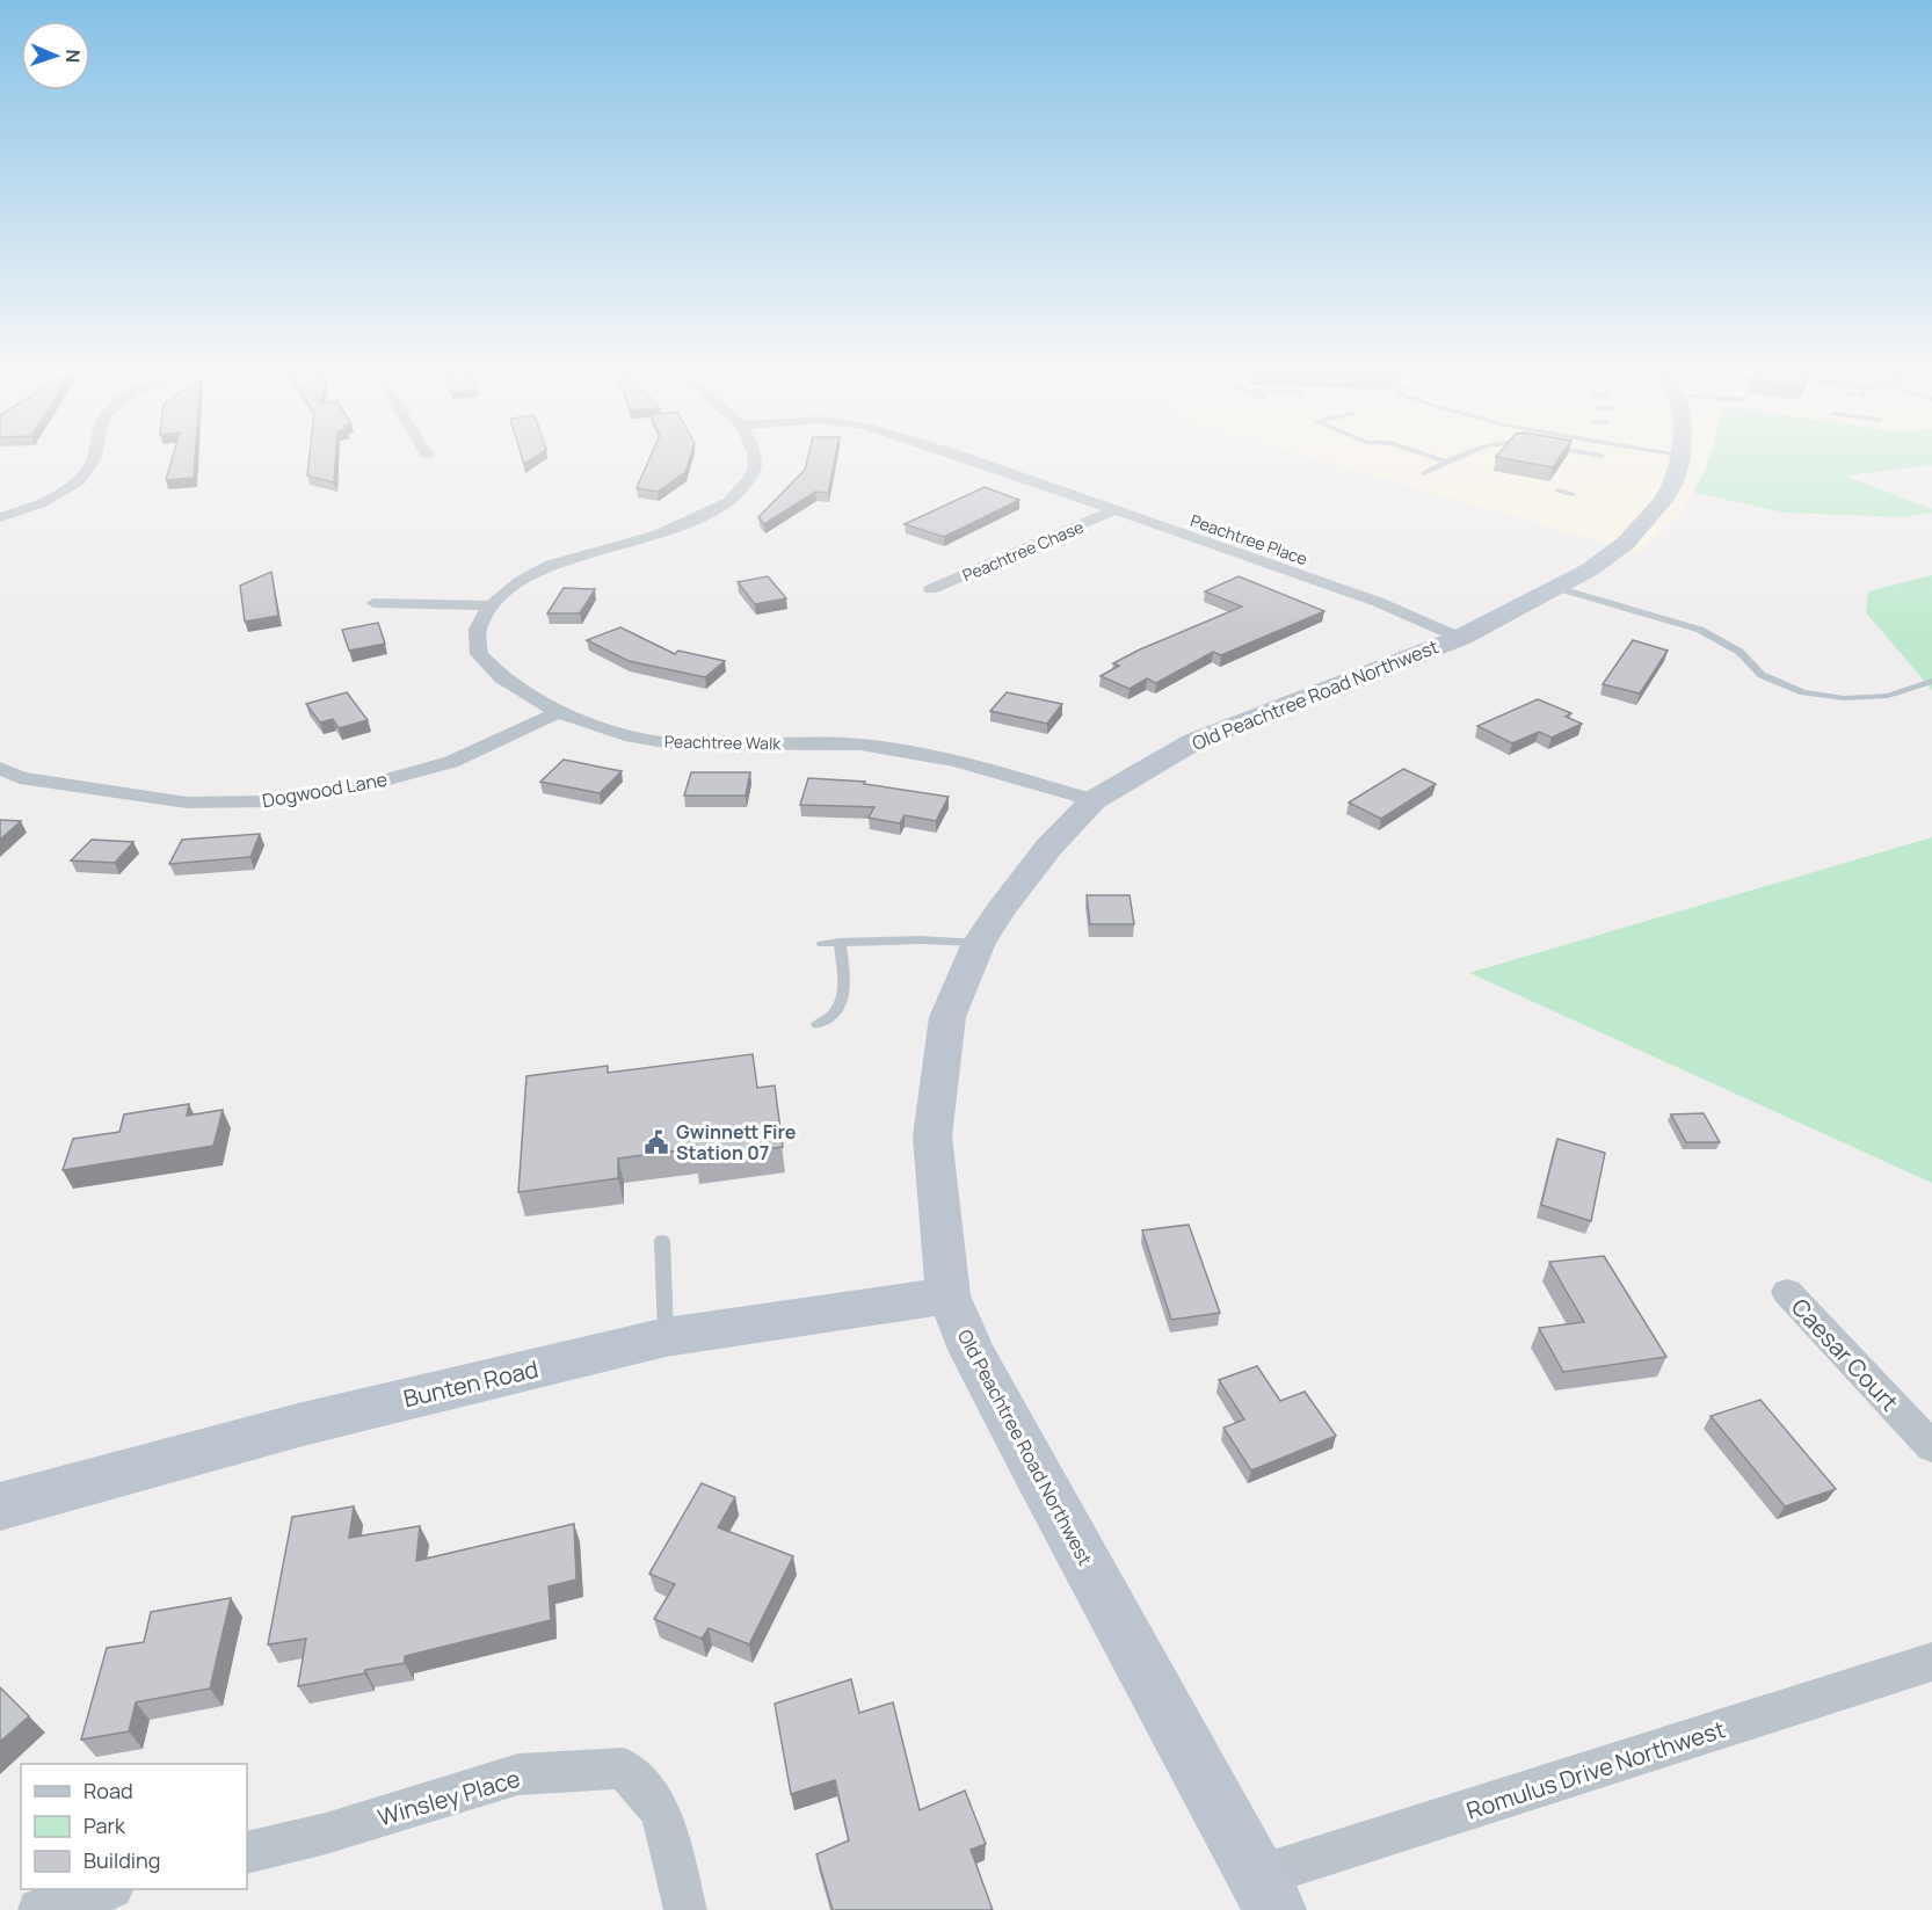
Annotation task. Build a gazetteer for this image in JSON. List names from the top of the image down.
{
  "streets": {
    "main road": ["Old Peachtree Road Northwest", "Bunten Road"],
    "street": [
      "Peachtree Place",
      "Peachtree Chase",
      "Peachtree Walk",
      "Dogwood Lane",
      "Caesar Court",
      "Romulus Drive Northwest",
      "Winsley Place"
    ]
  },
  "crossings": [
    ["Peachtree Place", "Peachtree Chase"],
    ["Peachtree Place", "Old Peachtree Road Northwest"],
    ["Old Peachtree Road Northwest", "Peachtree Walk"],
    ["Old Peachtree Road Northwest", "Bunten Road"],
    ["Old Peachtree Road Northwest", "Romulus Drive Northwest"],
    ["Peachtree Walk", "Dogwood Lane"]
  ],
  "places": {
    "public building": ["Gwinnett Fire Station 07"]
  },
  "legend": ["Road", "Park", "Building"],
  "north": "right"
}
